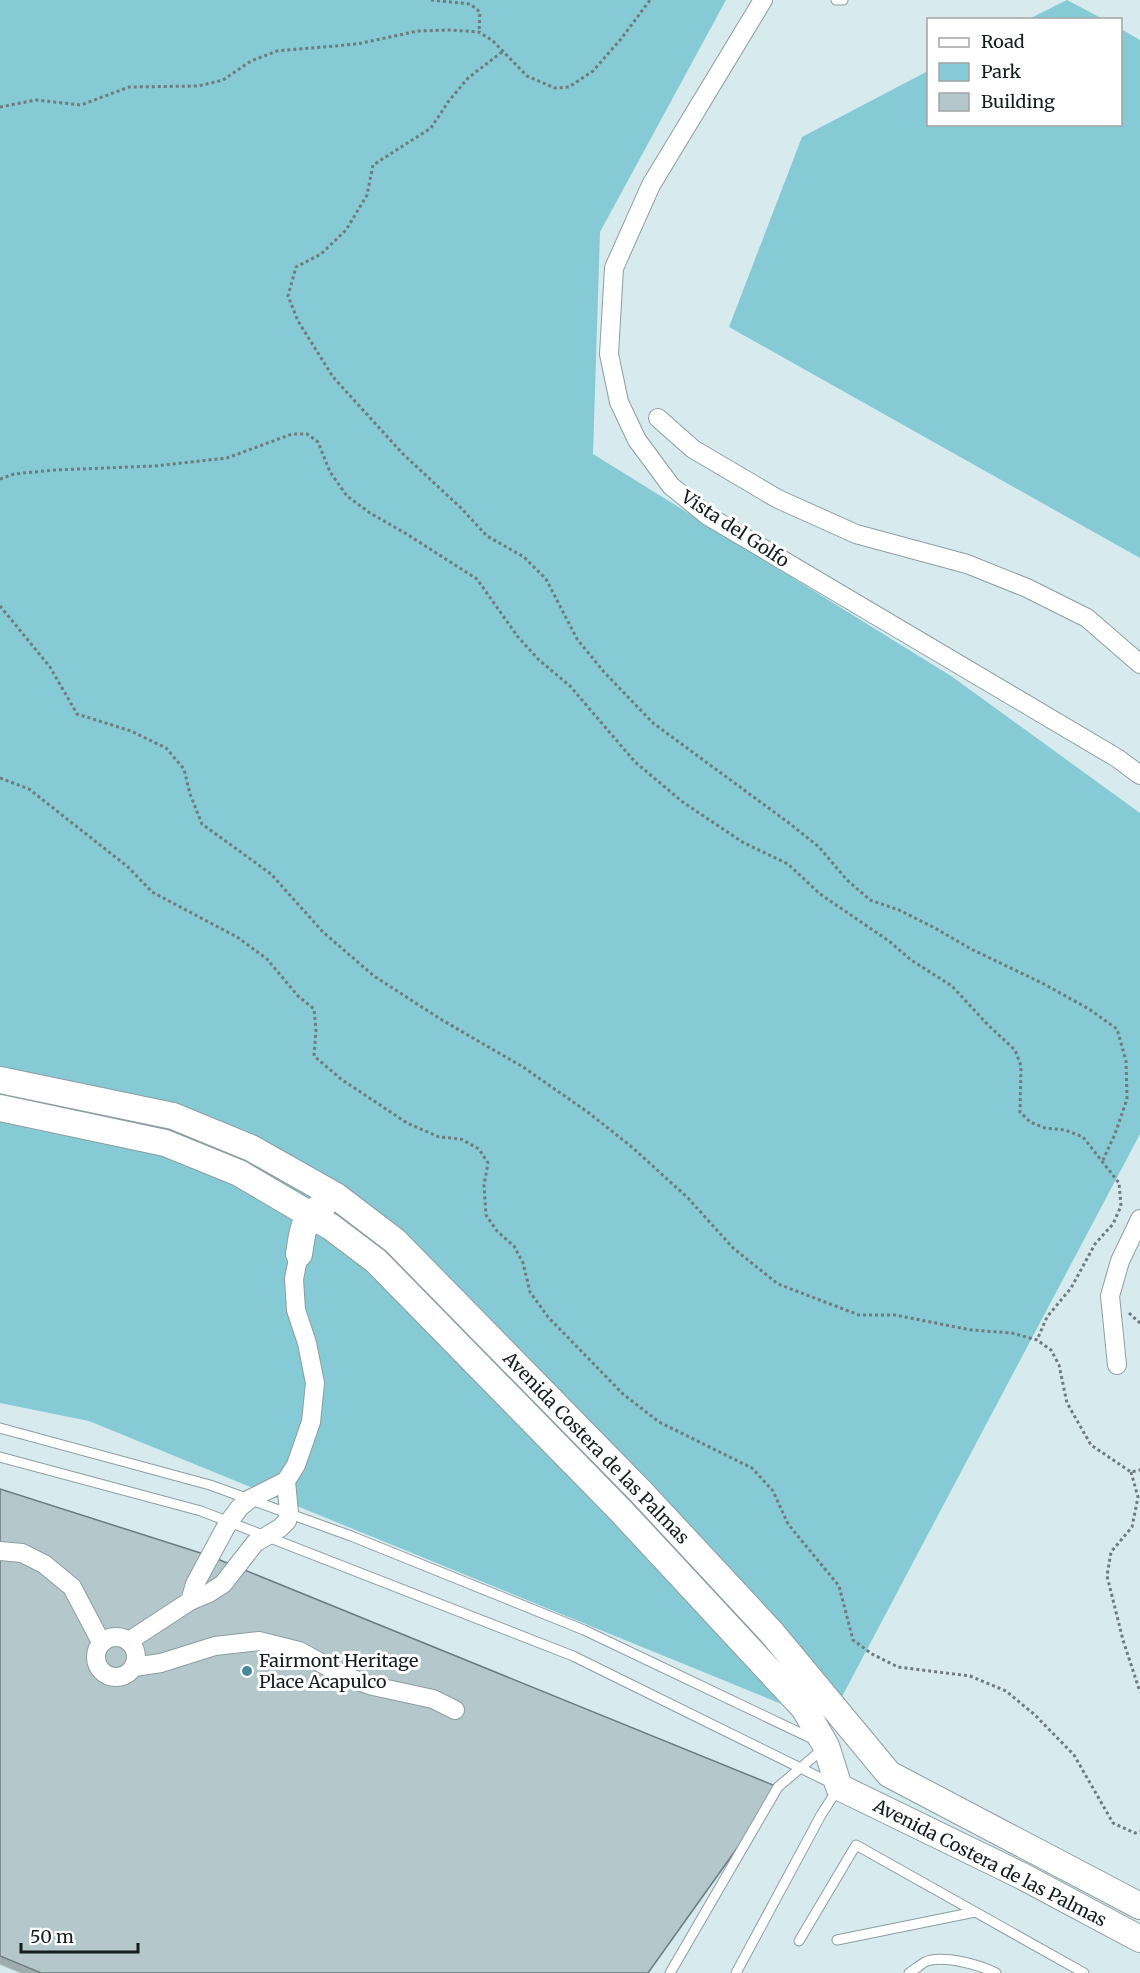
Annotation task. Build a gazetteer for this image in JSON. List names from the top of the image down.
{
  "streets": {
    "main road": ["Avenida Costera de las Palmas"],
    "street": ["Vista del Golfo"]
  },
  "places": ["Fairmont Heritage Place Acapulco"],
  "legend": ["Road", "Park", "Building"],
  "scale_bar": "50 m"
}
